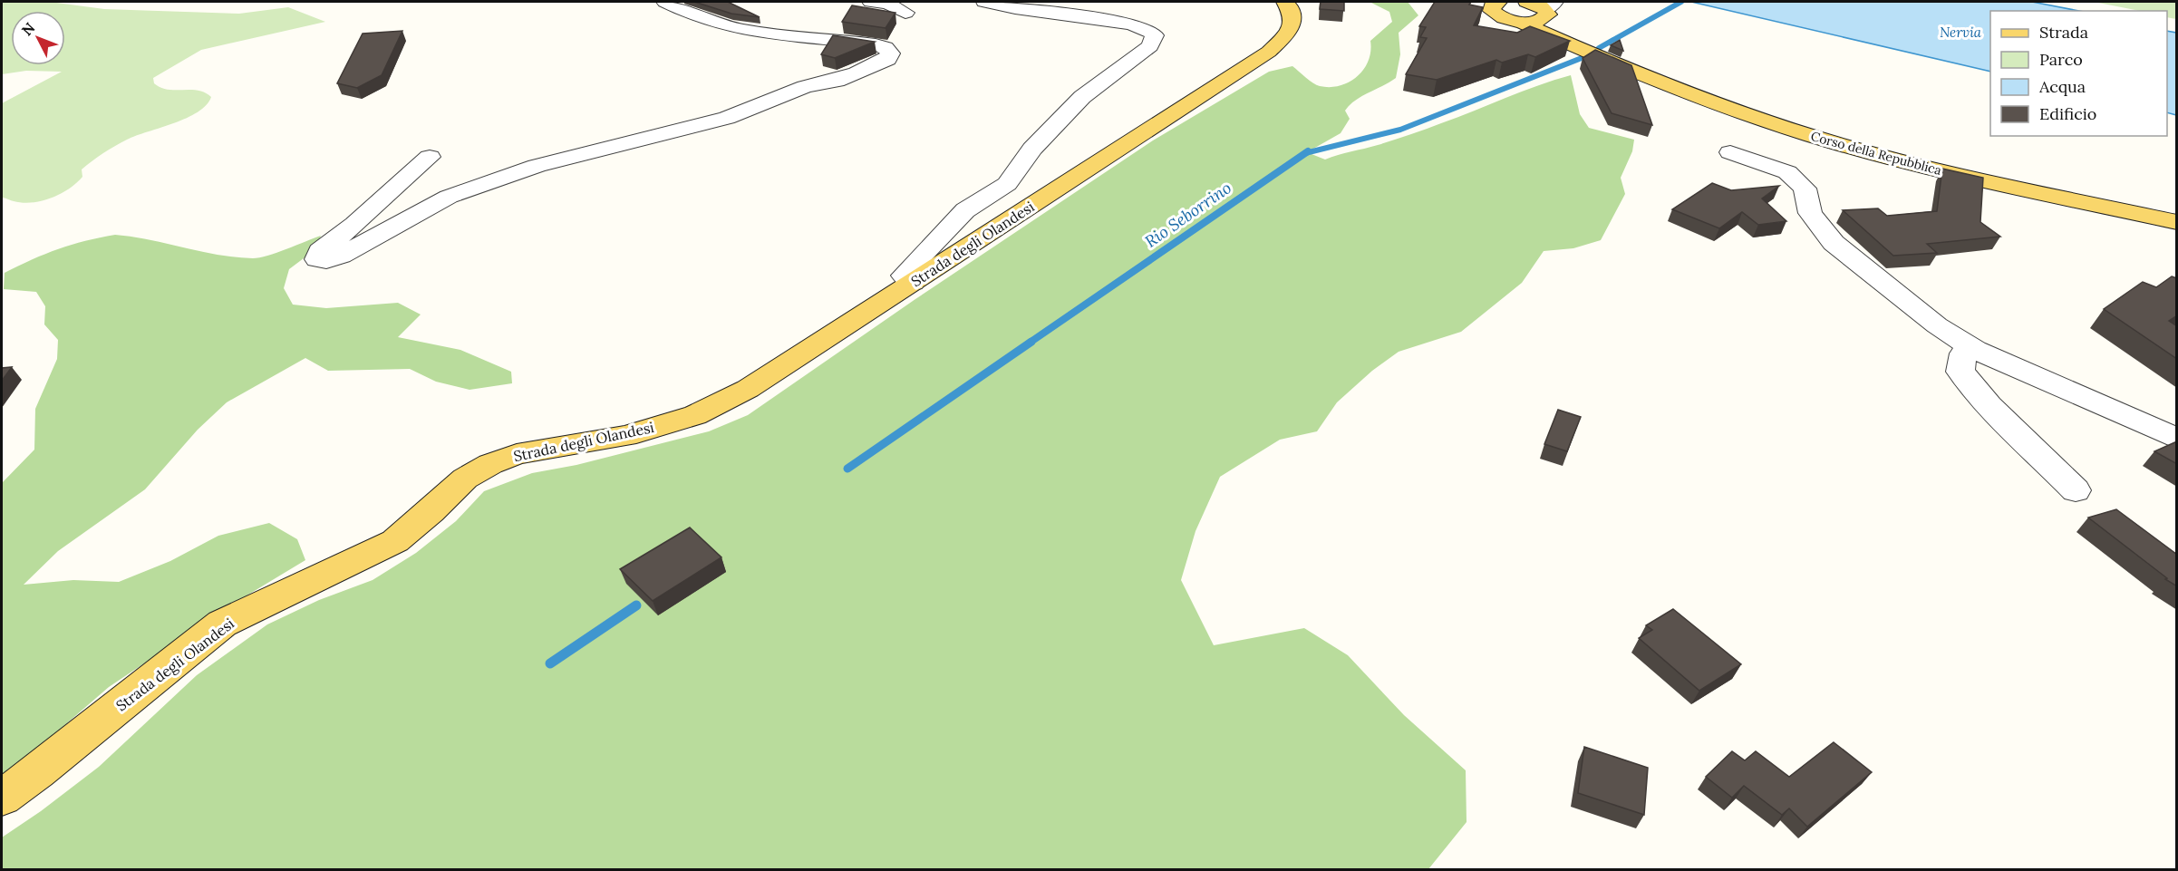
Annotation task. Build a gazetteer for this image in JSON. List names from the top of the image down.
{
  "streets": {
    "main road": ["Corso della Repubblica", "Strada degli Olandesi"]
  },
  "water": ["Nervia", "Rio Seborrino"],
  "legend": [
    "Strada",
    "Parco",
    "Acqua",
    "Edificio"
  ],
  "north": "top left"
}
